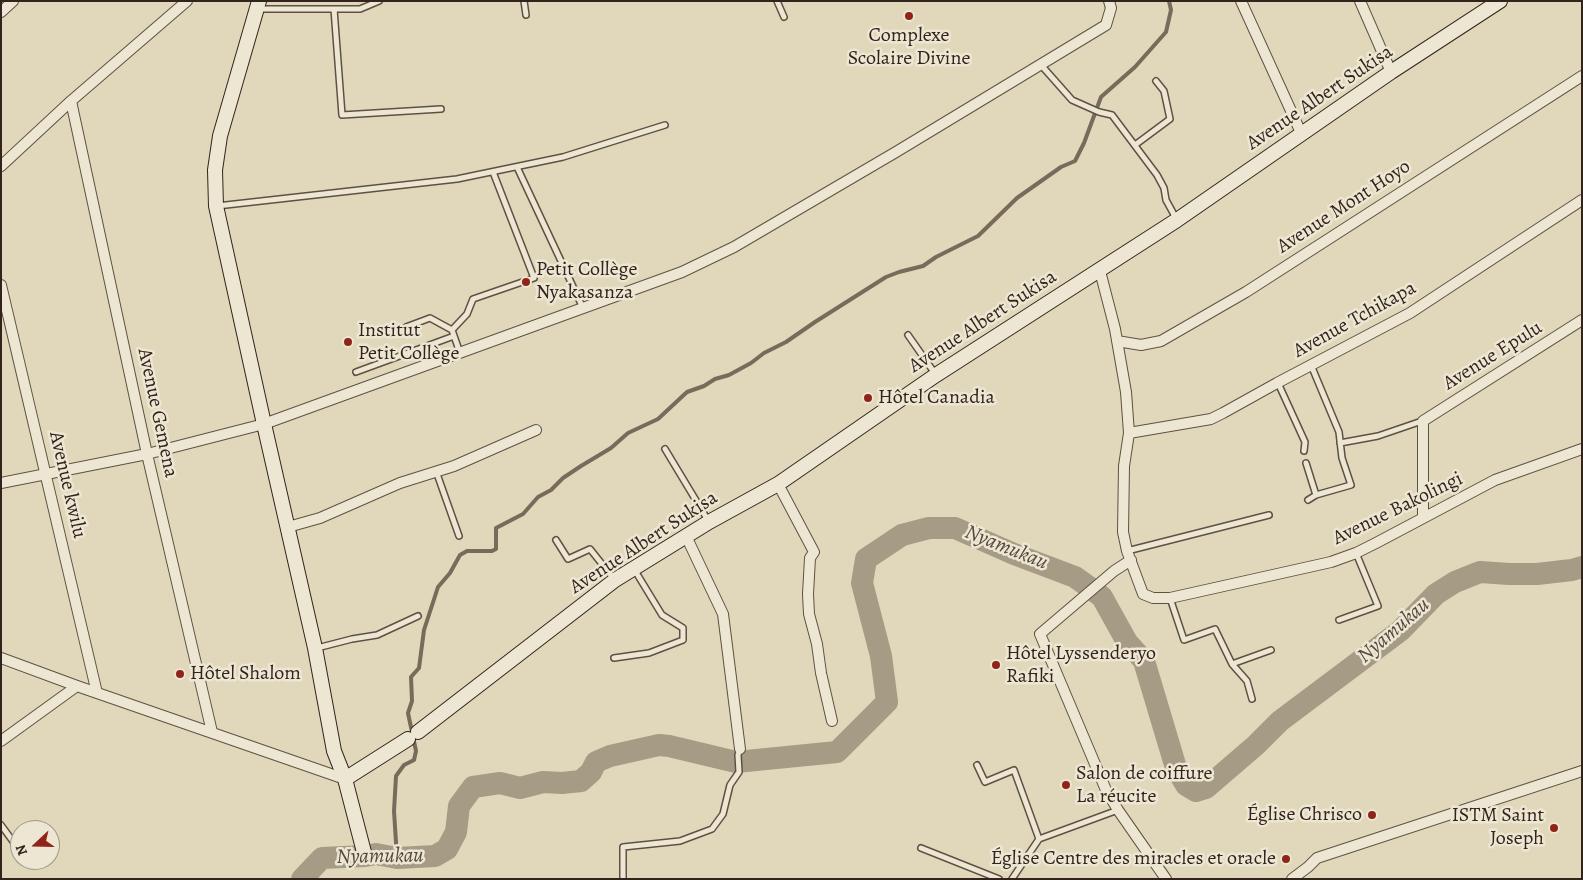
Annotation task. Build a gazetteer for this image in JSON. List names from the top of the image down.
{
  "streets": {
    "street": [
      "Avenue Albert Sukisa",
      "Avenue Mont Hoyo",
      "Avenue Tchikapa",
      "Avenue Epulu",
      "Avenue Gemena",
      "Avenue kwilu",
      "Avenue Bakolingi"
    ]
  },
  "water": ["Nyamukau"],
  "places": [
    "Complexe Scolaire Divine",
    "Petit Collège Nyakasanza",
    "Institut Petit Collège",
    "Hôtel Canadia",
    "Hôtel Lyssenderyo Rafiki",
    "Hôtel Shalom",
    "Salon de coiffure La réucite",
    "Église Chrisco",
    "ISTM Saint Joseph",
    "Église Centre des miracles et oracle"
  ],
  "north": "left"
}
